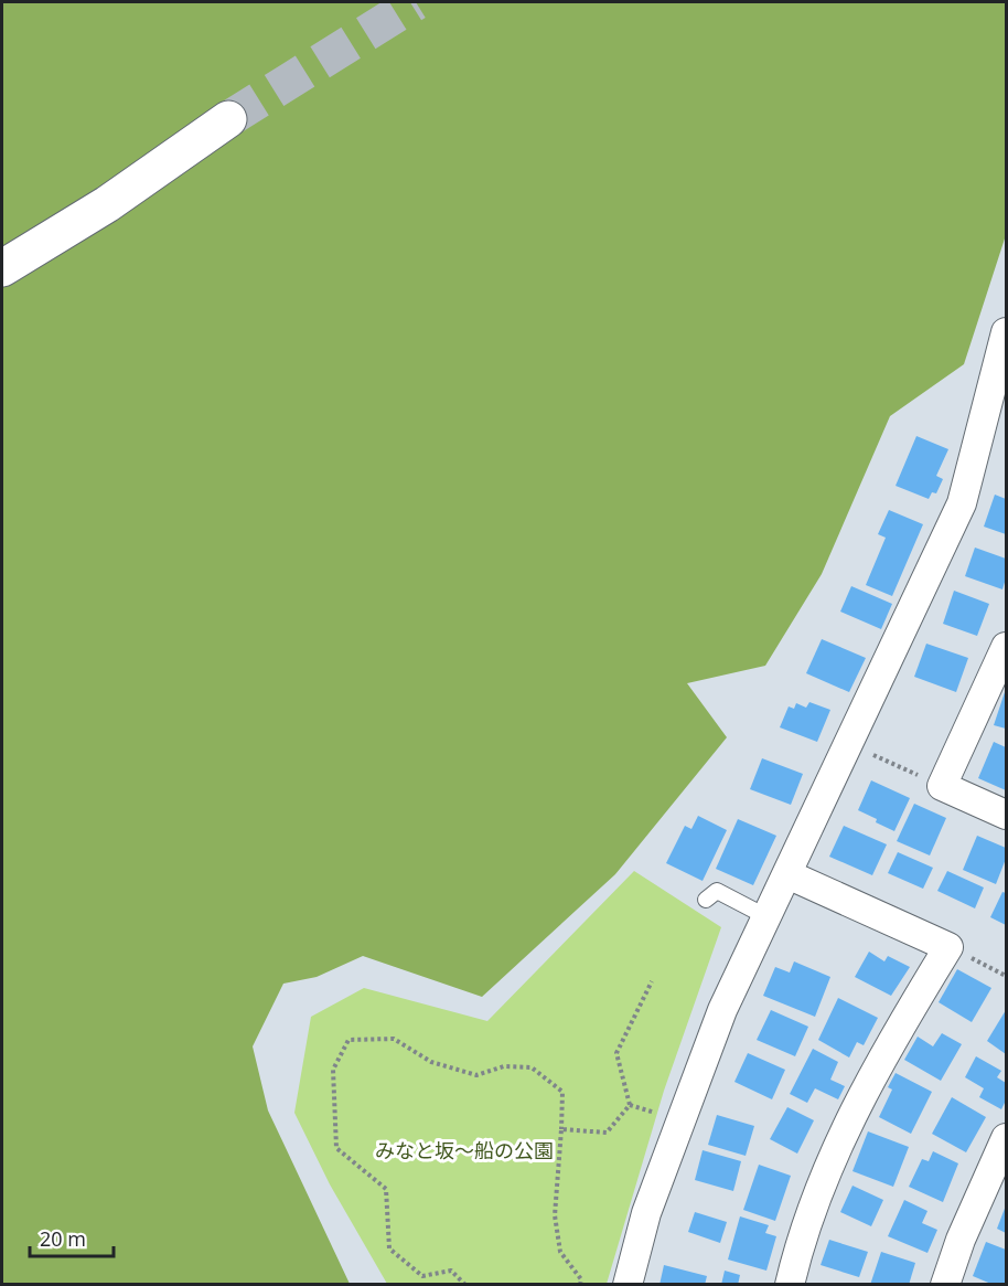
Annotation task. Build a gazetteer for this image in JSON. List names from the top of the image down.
{
  "parks": ["みなと坂〜船の公園"],
  "scale_bar": "20 m"
}
